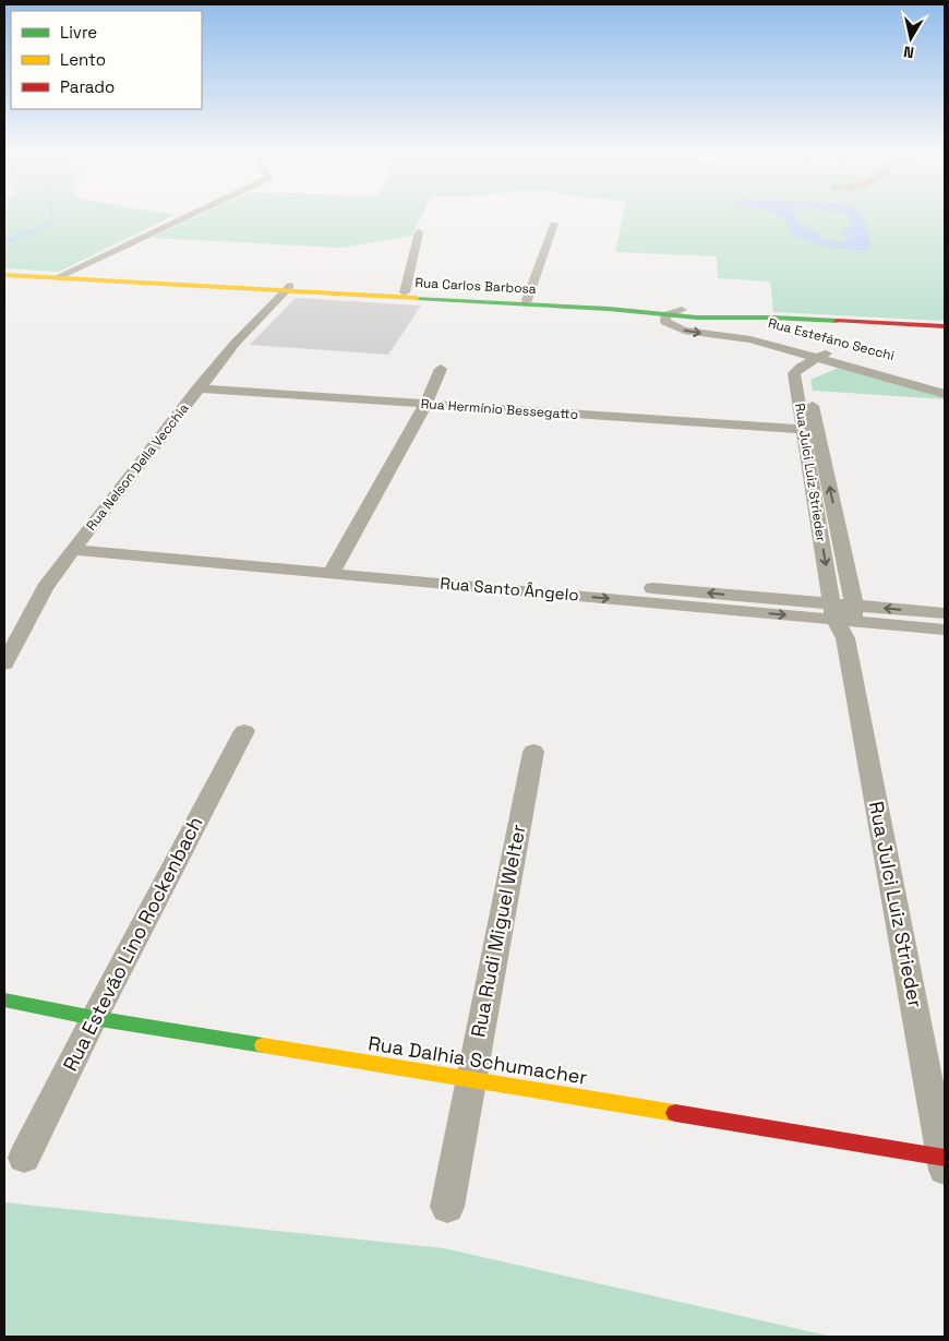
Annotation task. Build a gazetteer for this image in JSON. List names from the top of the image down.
{
  "streets": {
    "street": [
      "Rua Carlos Barbosa",
      "Rua Estefáno Secchi",
      "Rua Hermínio Bessegatto",
      "Rua Nelson Della Vecchia",
      "Rua Julci Luiz Strieder",
      "Rua Santo Ângelo",
      "Rua Rudi Miguel Welter",
      "Rua Estevão Lino Rockenbach",
      "Rua Dalhia Schumacher"
    ]
  },
  "crossings": [
    ["Rua Carlos Barbosa", "Rua Estefáno Secchi"],
    ["Rua Carlos Barbosa", "Rua Nelson Della Vecchia"],
    ["Rua Estefáno Secchi", "Rua Julci Luiz Strieder"],
    ["Rua Hermínio Bessegatto", "Rua Nelson Della Vecchia"],
    ["Rua Hermínio Bessegatto", "Rua Julci Luiz Strieder"],
    ["Rua Nelson Della Vecchia", "Rua Santo Ângelo"],
    ["Rua Julci Luiz Strieder", "Rua Santo Ângelo"],
    ["Rua Julci Luiz Strieder", "Rua Dalhia Schumacher"],
    ["Rua Rudi Miguel Welter", "Rua Dalhia Schumacher"],
    ["Rua Estevão Lino Rockenbach", "Rua Dalhia Schumacher"]
  ],
  "legend": ["Livre", "Lento", "Parado"],
  "north": "bottom"
}
